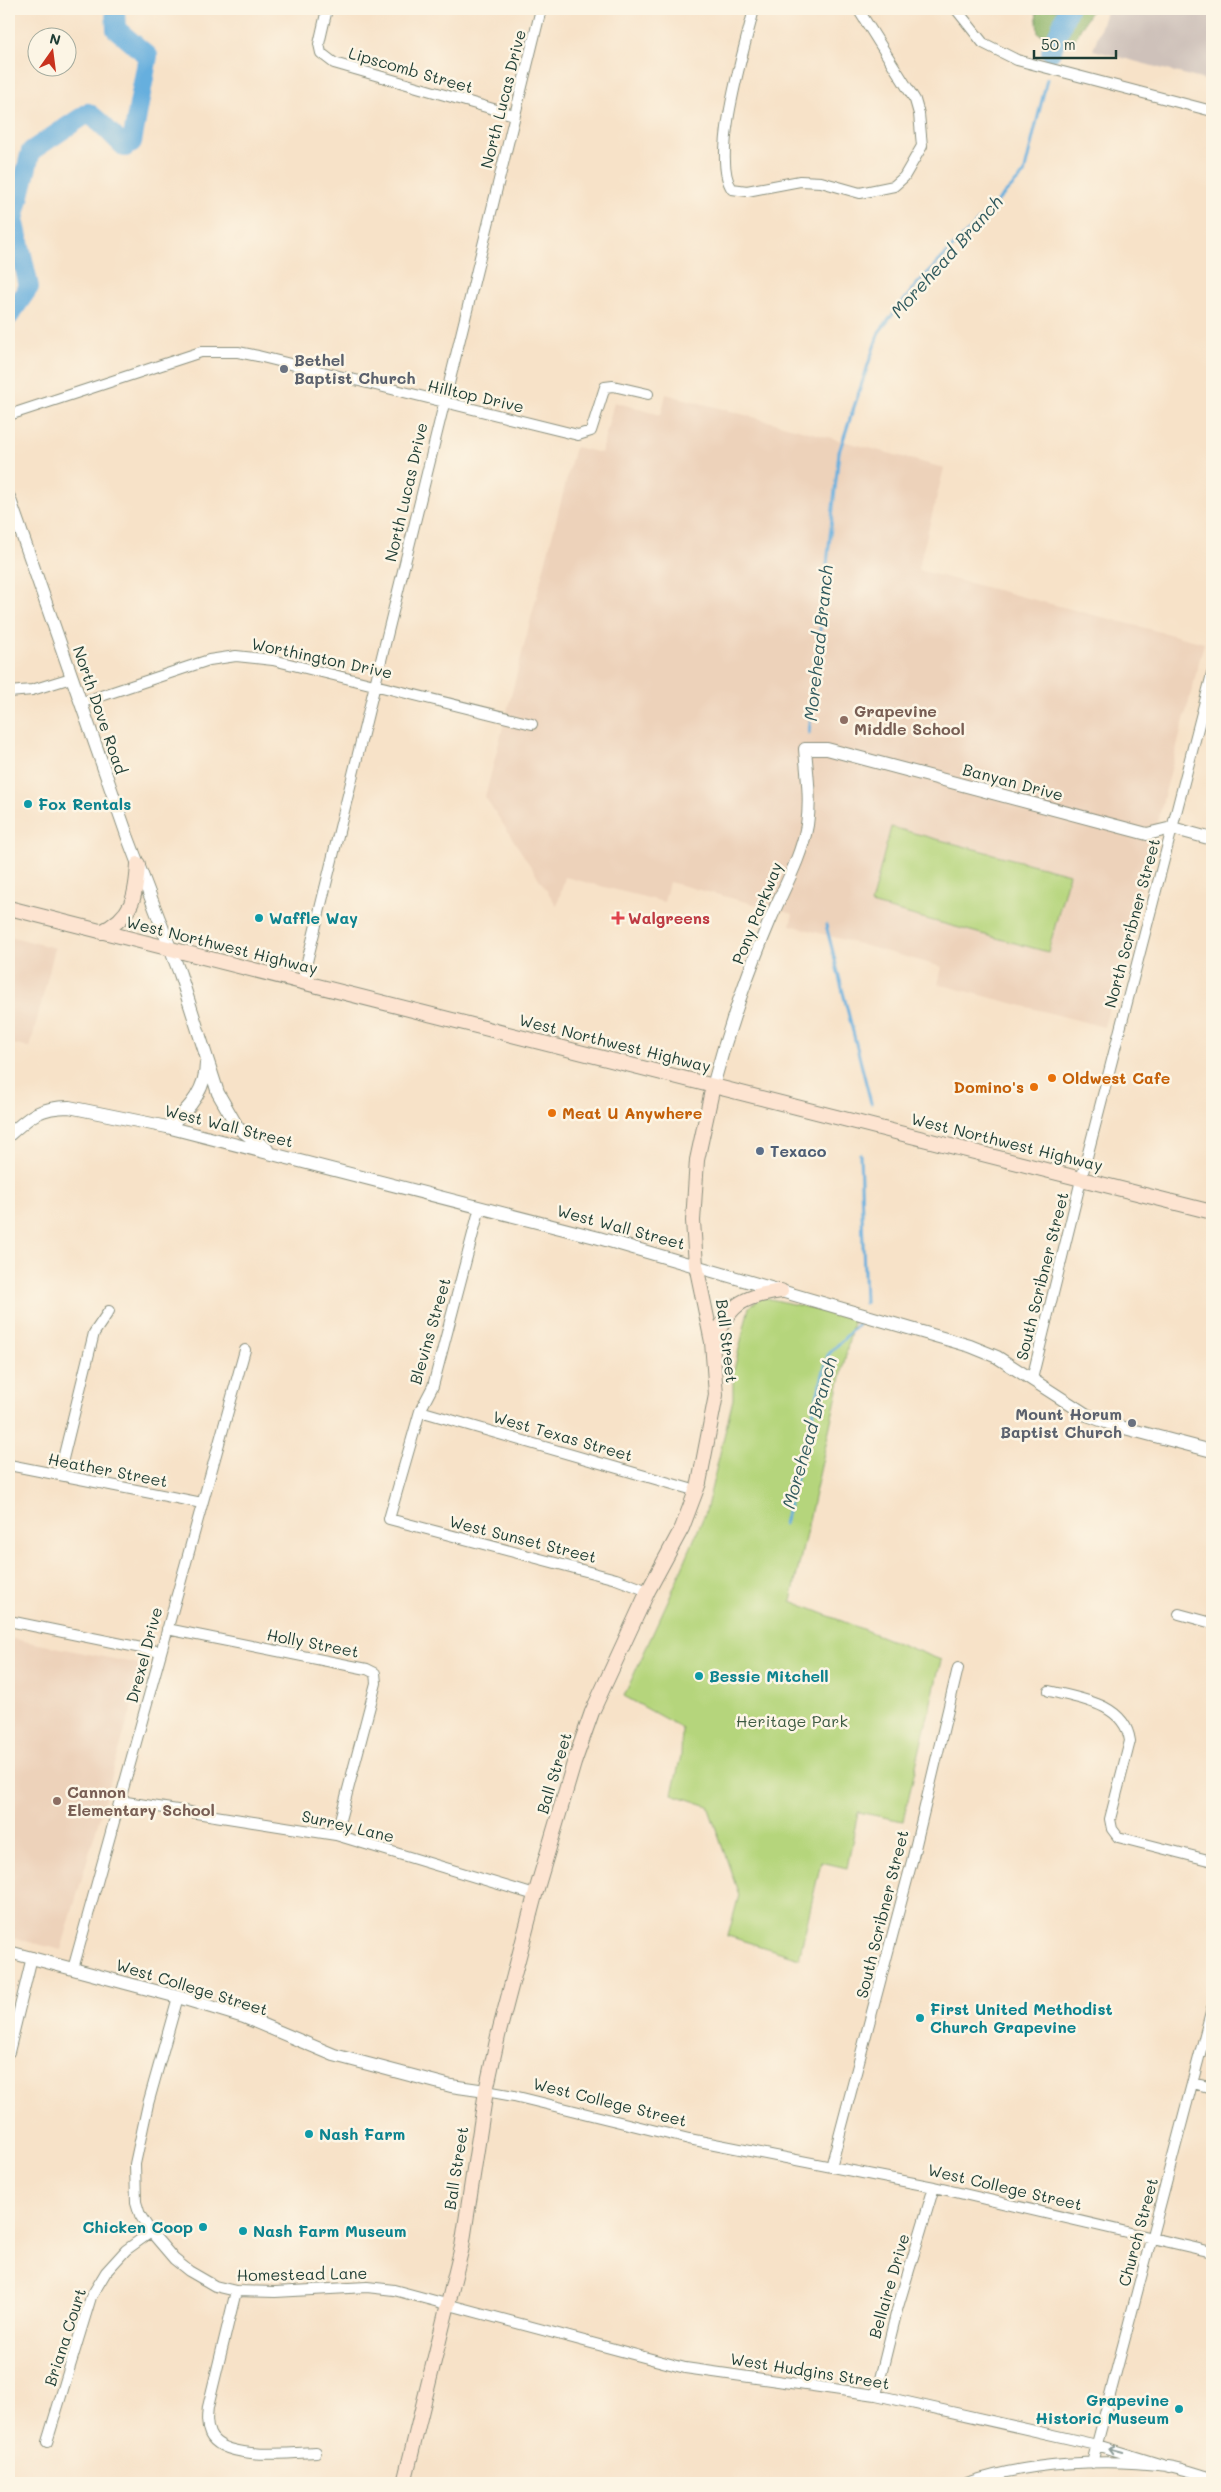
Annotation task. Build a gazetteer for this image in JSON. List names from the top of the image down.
{
  "streets": {
    "main road": ["West Northwest Highway", "Ball Street"],
    "street": [
      "Lipscomb Street",
      "North Lucas Drive",
      "Hilltop Drive",
      "Worthington Drive",
      "North Dove Road",
      "Banyan Drive",
      "Pony Parkway",
      "North Scribner Street",
      "West Wall Street",
      "South Scribner Street",
      "Blevins Street",
      "West Texas Street",
      "Heather Street",
      "West Sunset Street",
      "Holly Street",
      "Drexel Drive",
      "Surrey Lane",
      "West College Street",
      "Church Street",
      "Homestead Lane",
      "Bellaire Drive",
      "Briana Court",
      "West Hudgins Street"
    ]
  },
  "crossings": [
    ["Lipscomb Street", "North Lucas Drive"],
    ["North Lucas Drive", "Hilltop Drive"],
    ["North Lucas Drive", "Worthington Drive"],
    ["North Lucas Drive", "West Northwest Highway"],
    ["Worthington Drive", "North Dove Road"],
    ["North Dove Road", "West Northwest Highway"],
    ["North Dove Road", "West Wall Street"],
    ["Banyan Drive", "Pony Parkway"],
    ["Banyan Drive", "North Scribner Street"],
    ["Pony Parkway", "West Northwest Highway"],
    ["Pony Parkway", "Ball Street"],
    ["North Scribner Street", "West Northwest Highway"],
    ["North Scribner Street", "South Scribner Street"],
    ["West Northwest Highway", "South Scribner Street"],
    ["West Northwest Highway", "Ball Street"],
    ["West Wall Street", "South Scribner Street"],
    ["West Wall Street", "Blevins Street"],
    ["West Wall Street", "Ball Street"],
    ["South Scribner Street", "West College Street"],
    ["Blevins Street", "West Texas Street"],
    ["Blevins Street", "West Sunset Street"],
    ["Ball Street", "West Texas Street"],
    ["Ball Street", "West Sunset Street"],
    ["Ball Street", "Surrey Lane"],
    ["Ball Street", "West College Street"],
    ["Ball Street", "Homestead Lane"],
    ["Ball Street", "West Hudgins Street"],
    ["Heather Street", "Drexel Drive"],
    ["Holly Street", "Drexel Drive"],
    ["Holly Street", "Surrey Lane"],
    ["Drexel Drive", "Surrey Lane"],
    ["Drexel Drive", "West College Street"],
    ["West College Street", "Church Street"],
    ["West College Street", "Homestead Lane"],
    ["West College Street", "Bellaire Drive"],
    ["Church Street", "West Hudgins Street"],
    ["Homestead Lane", "Briana Court"],
    ["Homestead Lane", "West Hudgins Street"],
    ["Bellaire Drive", "West Hudgins Street"]
  ],
  "water": ["Morehead Branch"],
  "parks": ["Heritage Park"],
  "places": {
    "other": [
      "Bethel Baptist Church",
      "Grapevine Middle School",
      "Fox Rentals",
      "Waffle Way",
      "Oldwest Cafe",
      "Domino's",
      "Meat U Anywhere",
      "Texaco",
      "Mount Horum Baptist Church",
      "Bessie Mitchell",
      "Cannon Elementary School",
      "First United Methodist Church Grapevine",
      "Nash Farm",
      "Chicken Coop",
      "Nash Farm Museum",
      "Grapevine Historic Museum"
    ],
    "health": ["Walgreens"]
  },
  "scale_bar": "50 m",
  "north": "top"
}
